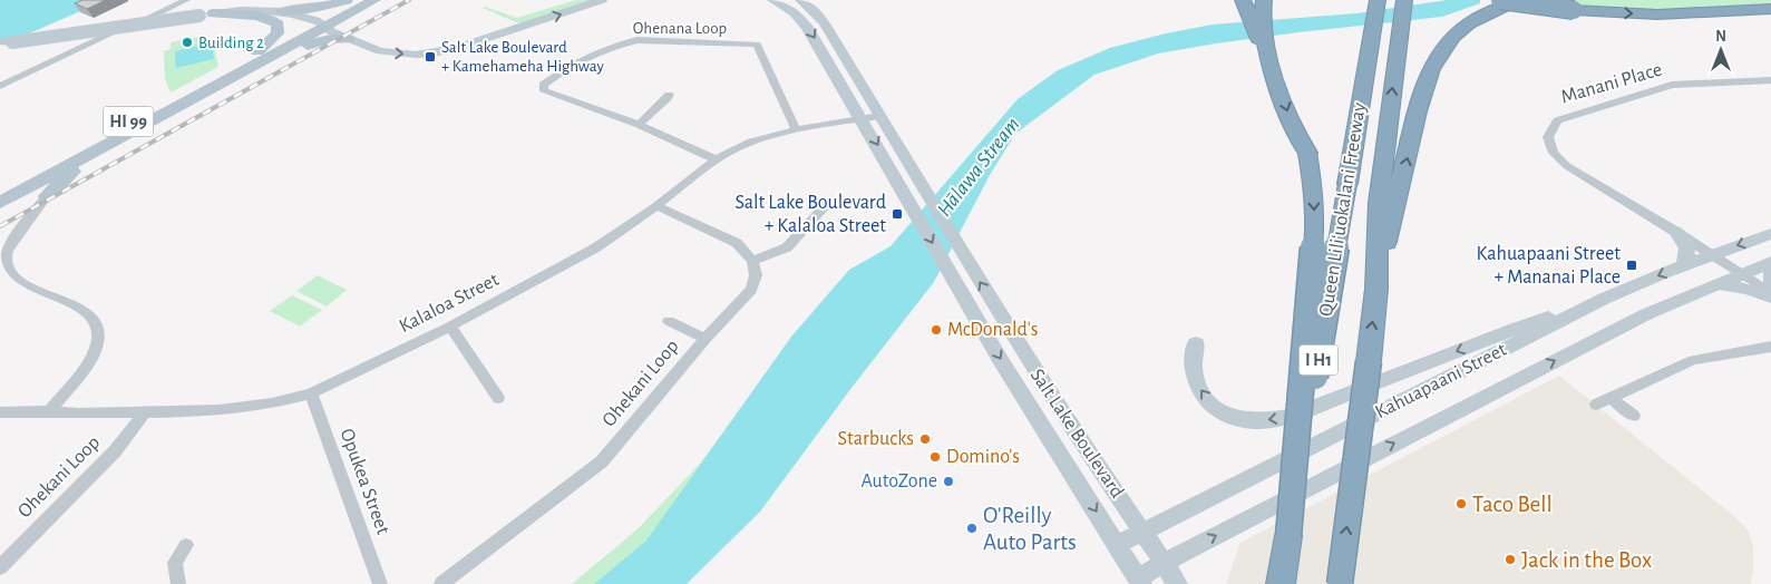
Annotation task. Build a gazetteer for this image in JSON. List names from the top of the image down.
{
  "streets": {
    "highway": ["Queen Liliʻuokalani Freeway", "I H1"],
    "main road": ["HI 99", "Kahuapaani Street", "Salt Lake Boulevard"],
    "street": [
      "Ohenana Loop",
      "Manani Place",
      "Kalaloa Street",
      "Ohekani Loop",
      "Opukea Street"
    ]
  },
  "crossings": [
    ["Ohenana Loop", "Kalaloa Street"],
    ["Manani Place", "Kahuapaani Street"],
    ["Queen Liliʻuokalani Freeway", "I H1"],
    ["Kalaloa Street", "Ohekani Loop"],
    ["Kalaloa Street", "Salt Lake Boulevard"],
    ["Kalaloa Street", "Opukea Street"],
    ["Kahuapaani Street", "Salt Lake Boulevard"]
  ],
  "water": ["Hālawa Stream"],
  "places": {
    "other": [
      "Building 2",
      "McDonald's",
      "Starbucks",
      "Domino's",
      "AutoZone",
      "Taco Bell",
      "O'Reilly Auto Parts",
      "Jack in the Box"
    ],
    "transit": ["Salt Lake Boulevard + Kamehameha Highway", "Salt Lake Boulevard + Kalaloa Street", "Kahuapaani Street + Mananai Place"]
  },
  "north": "top"
}
